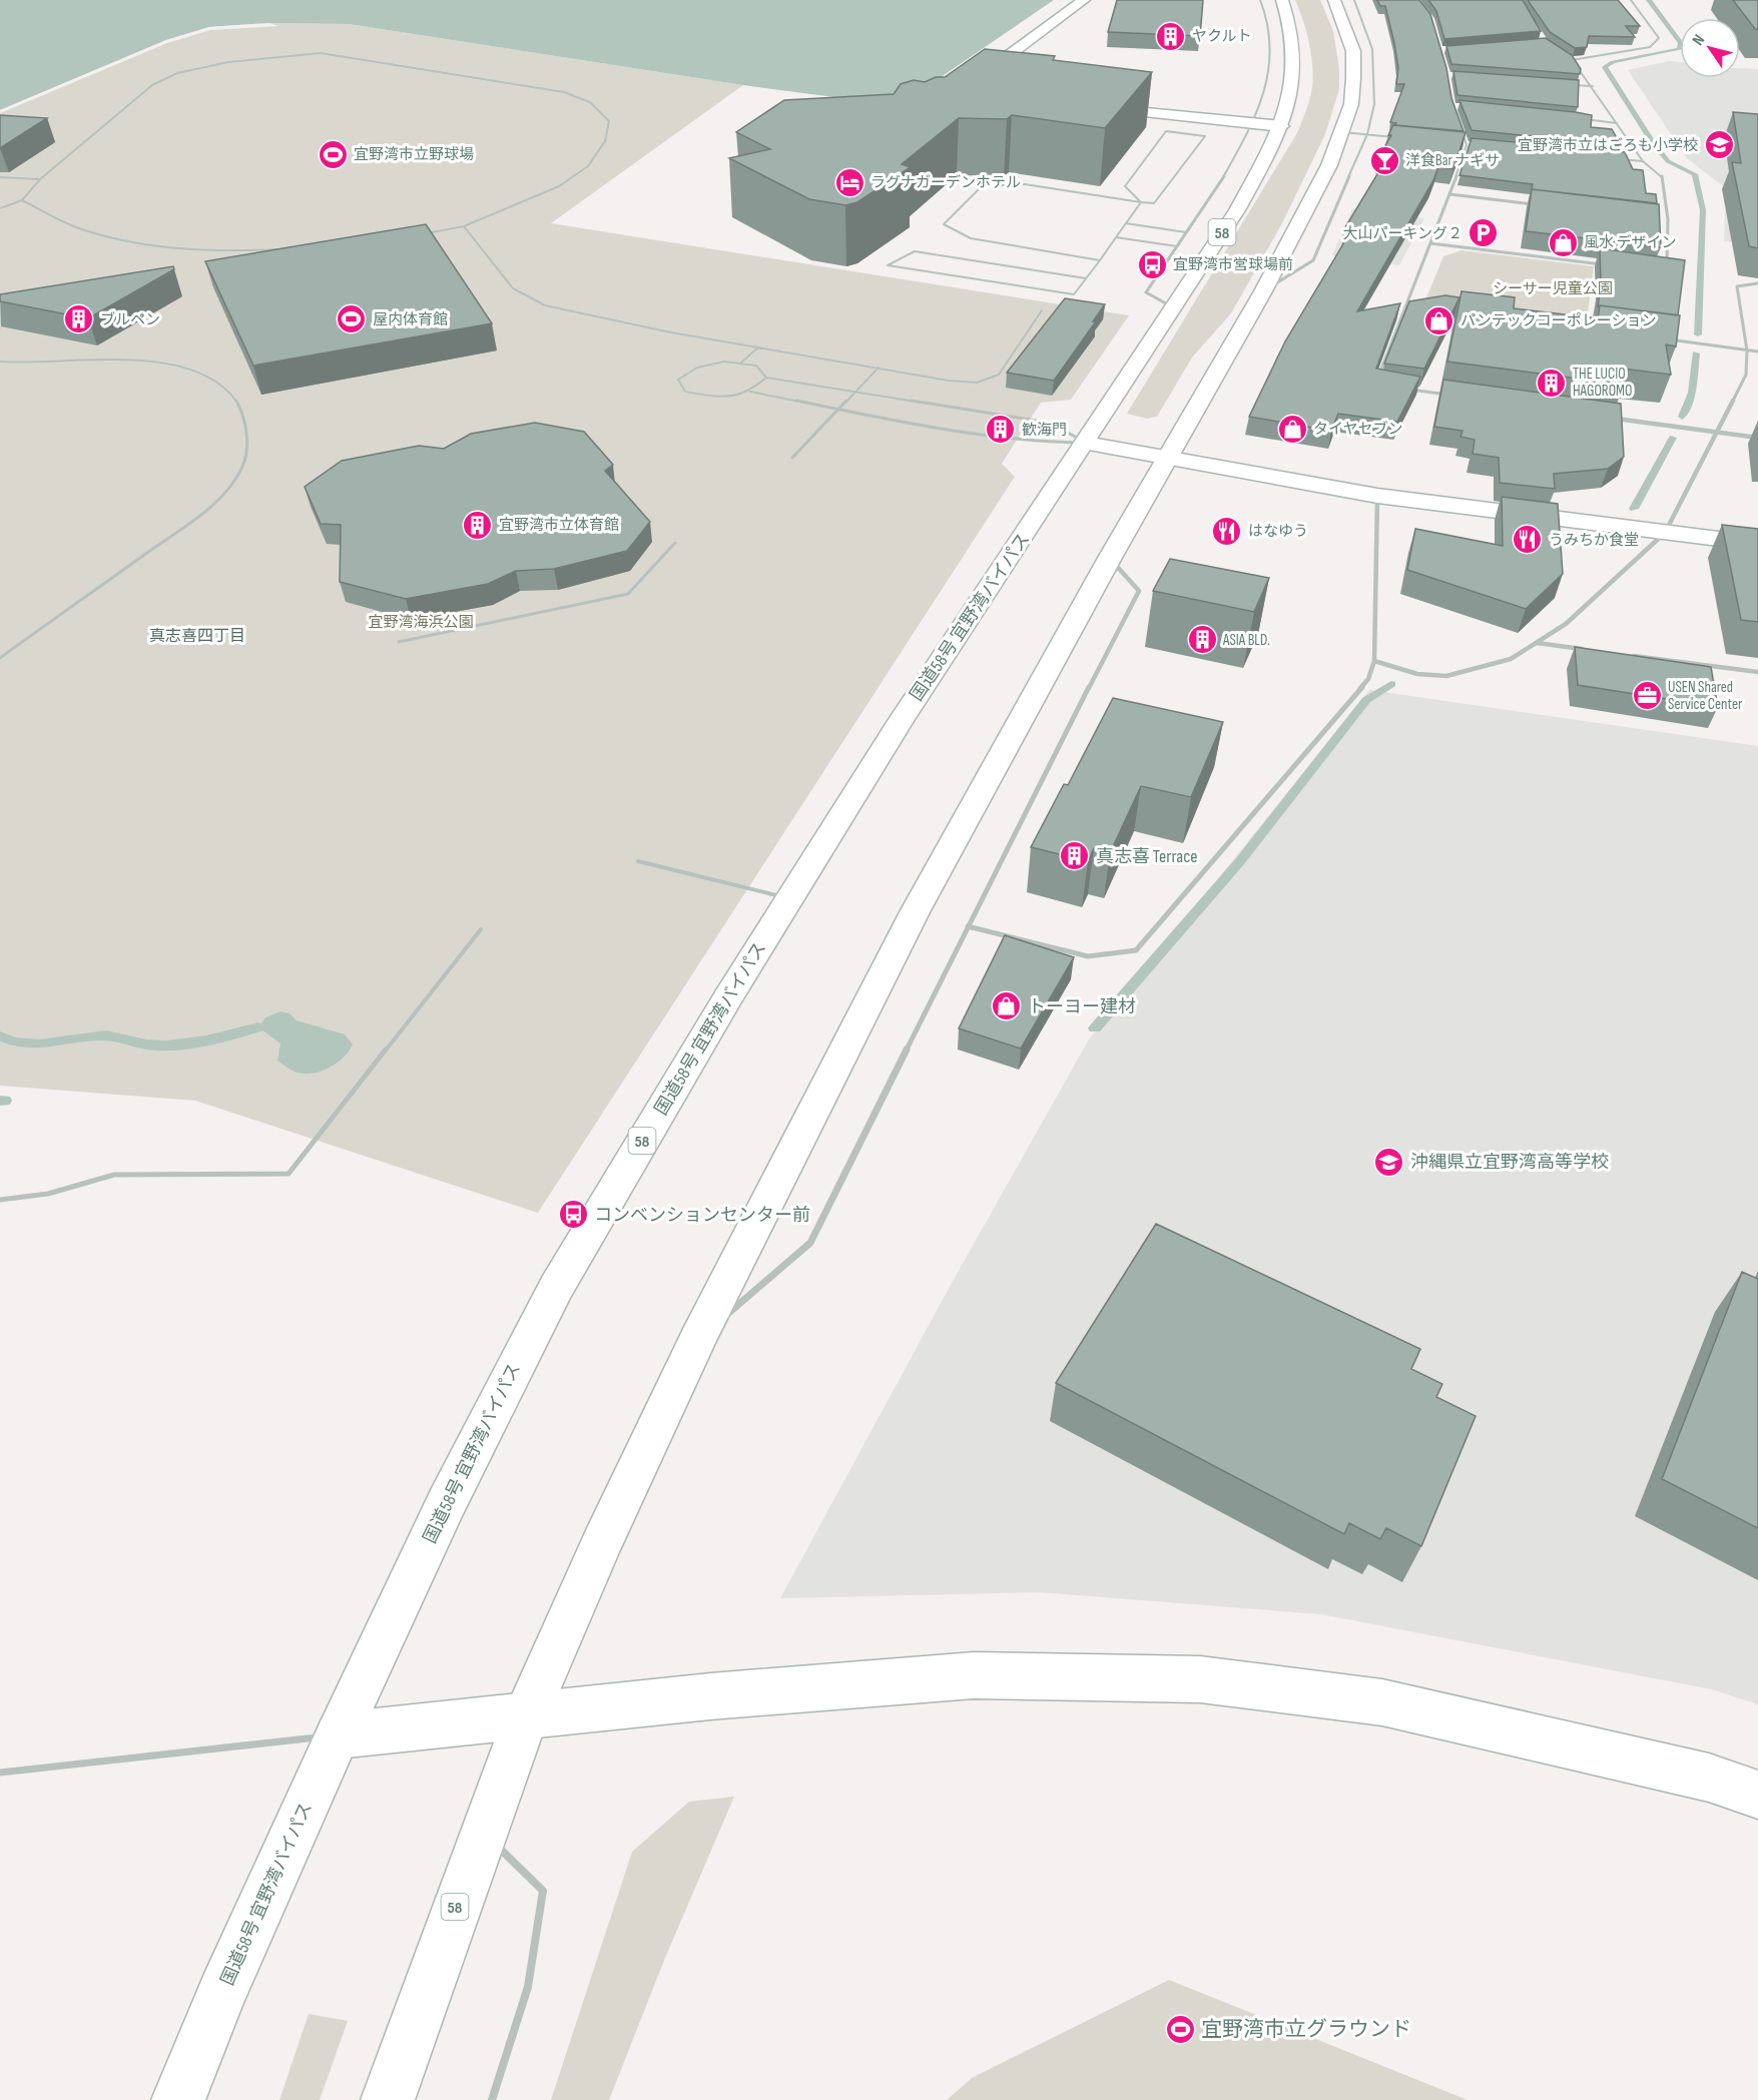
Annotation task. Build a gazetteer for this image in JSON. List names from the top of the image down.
{
  "streets": {
    "main road": ["58", "国道58号 宜野湾バイパス"]
  },
  "districts": ["真志喜四丁目"],
  "parks": ["シーサー児童公園", "宜野湾海浜公園"],
  "places": {
    "building": [
      "ヤクルト",
      "ブルペン",
      "THE LUCIO HAGOROMO",
      "歓海門",
      "宜野湾市立体育館",
      "ASIA BLD.",
      "真志喜 Terrace"
    ],
    "school or university": ["宜野湾市立はごろも小学校", "沖縄県立宜野湾高等学校"],
    "sports": ["宜野湾市立野球場", "屋内体育館", "宜野湾市立グラウンド"],
    "bar": ["洋食Bar ナギサ"],
    "hotel": ["ラグナガーデンホテル"],
    "parking": ["大山パーキング２"],
    "shop": [
      "風水 デザイン",
      "パンテックコーポレーション",
      "タイヤセブン",
      "トーヨー建材"
    ],
    "bus stop": ["宜野湾市営球場前", "コンベンションセンター前"],
    "restaurant": ["はなゆう", "うみちか食堂"],
    "office": ["USEN Shared Service Center"]
  },
  "north": "top left"
}
